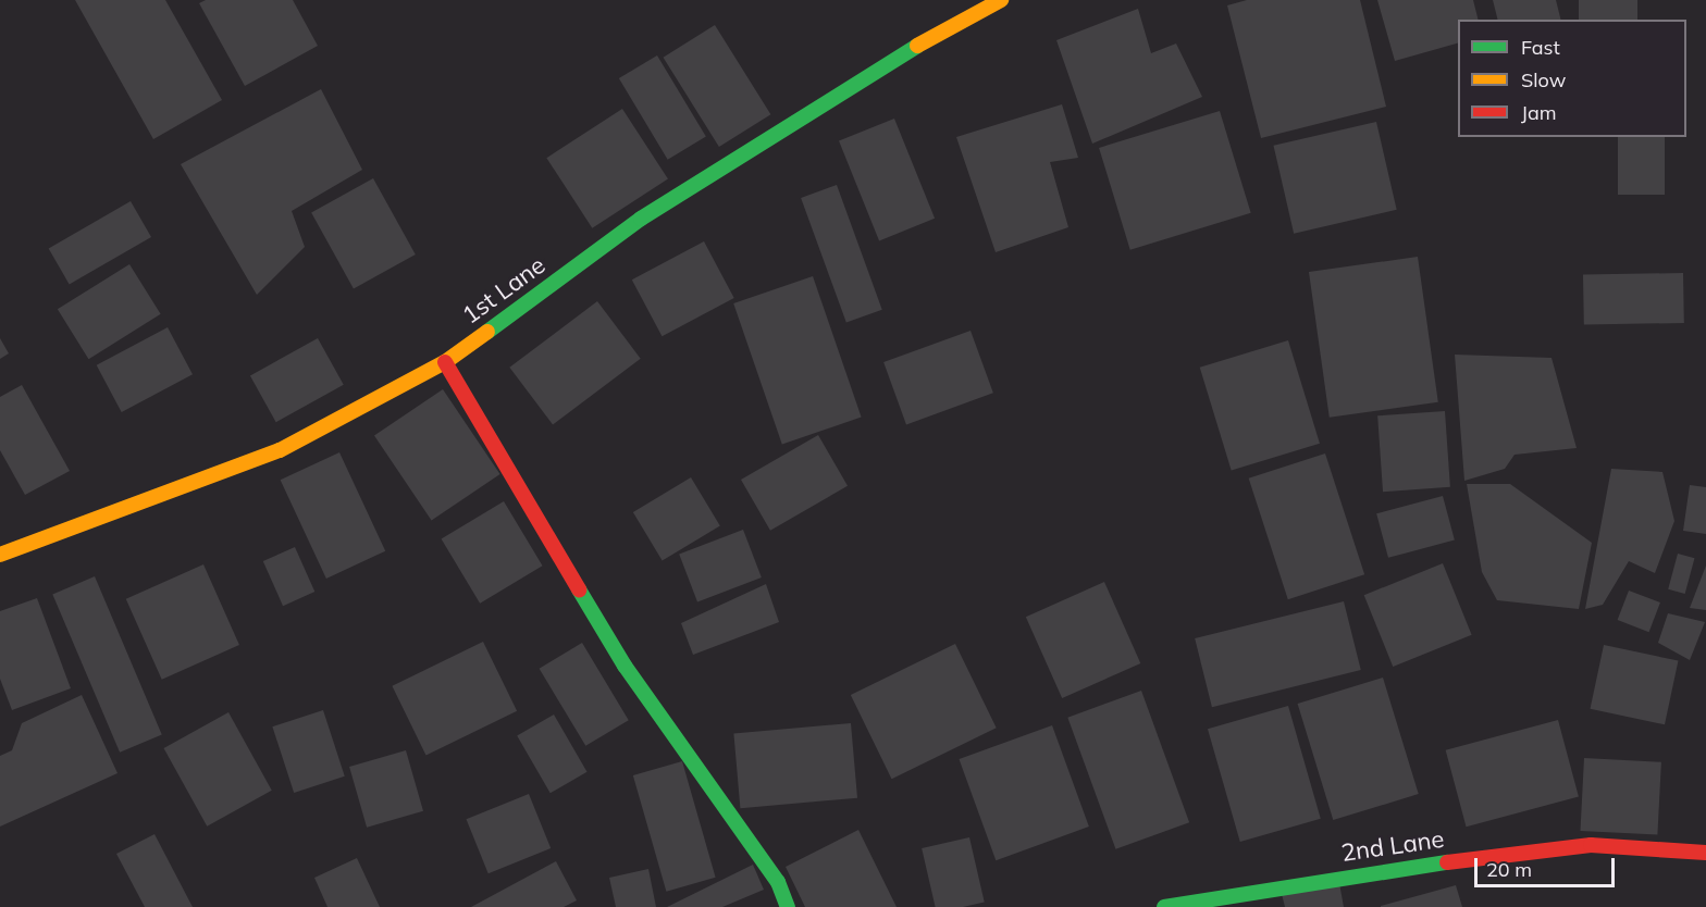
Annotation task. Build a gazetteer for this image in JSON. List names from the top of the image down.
{
  "streets": {
    "street": ["1st Lane", "2nd Lane"]
  },
  "legend": ["Fast", "Slow", "Jam"],
  "scale_bar": "20 m"
}
